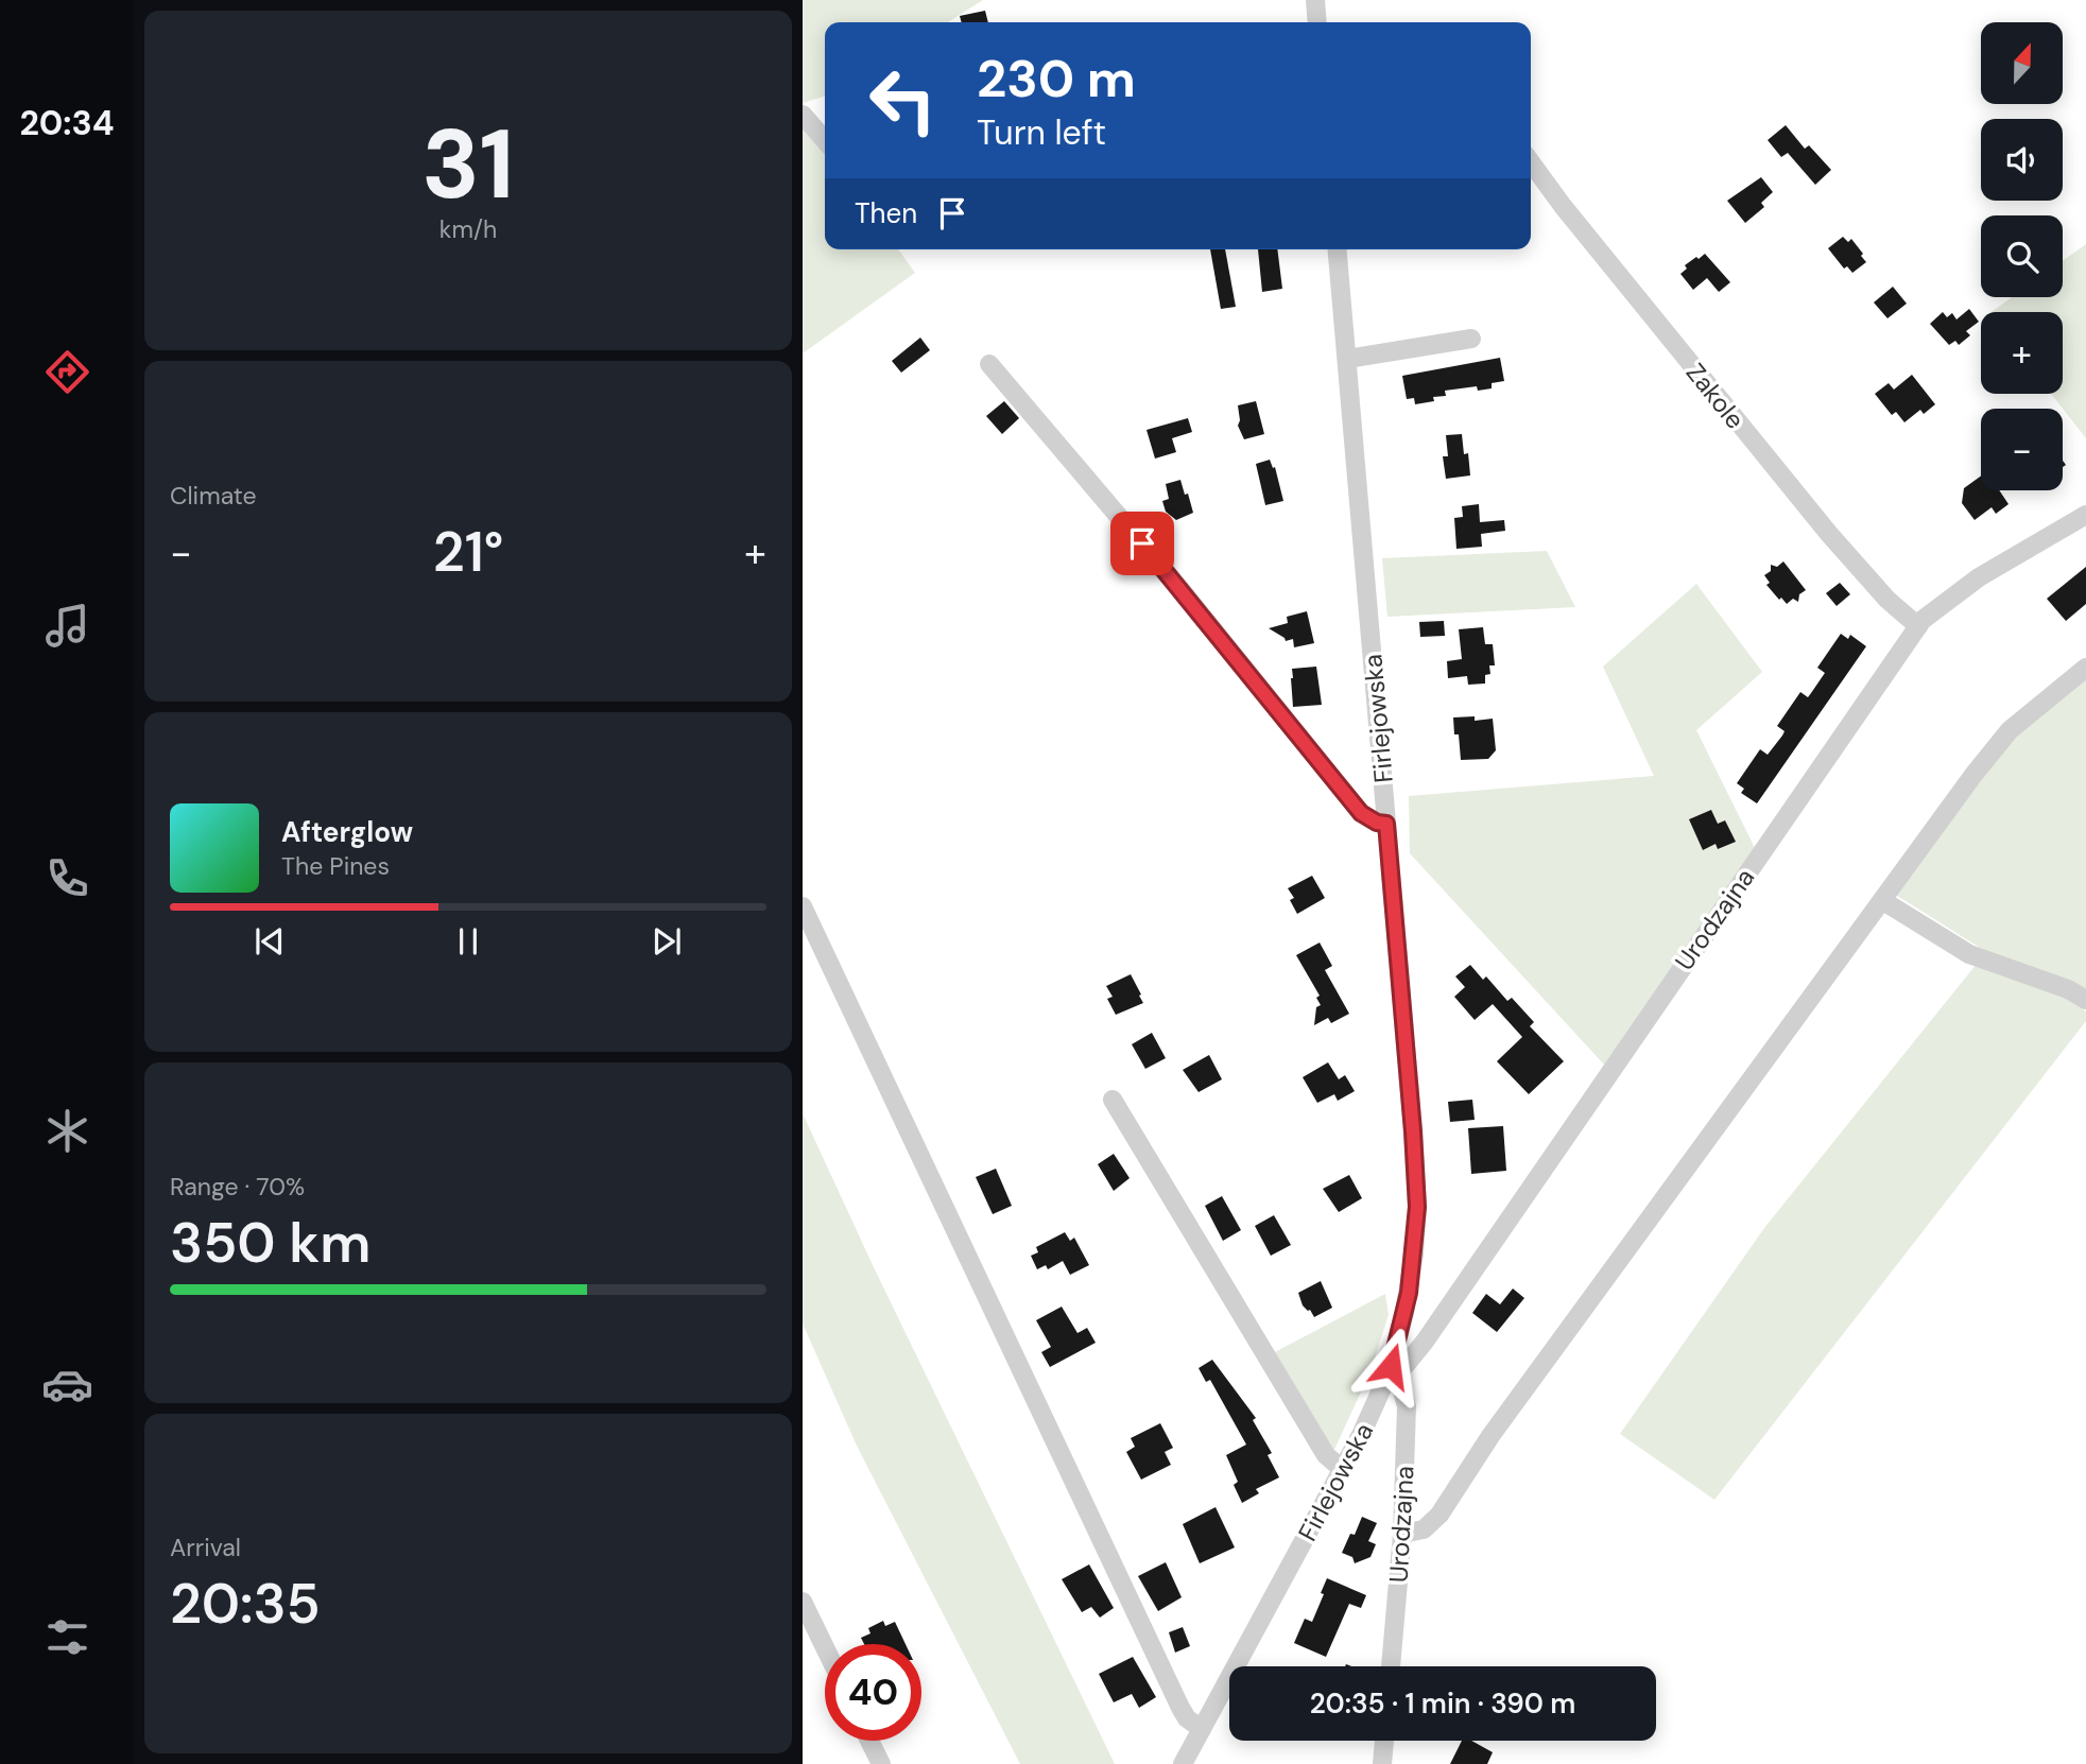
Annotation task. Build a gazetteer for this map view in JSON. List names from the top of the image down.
{
  "streets": {
    "street": ["Zakole", "Firlejowska", "Urodzajna"]
  },
  "crossings": [
    ["Zakole", "Urodzajna"],
    ["Firlejowska", "Urodzajna"]
  ],
  "north": "top",
  "page": {
    "tabs": "20:34",
    "tile": [
      ["31", "km/h"],
      "Climate",
      ["Range · 70%", "350 km"],
      ["Arrival", "20:35"]
    ],
    "map_buttons": ["+", "−"],
    "turn": ["230 m", "Turn left"],
    "then": "Then",
    "heat": ["−", "21°", "+"],
    "song": ["Afterglow", "The Pines"],
    "limit": "40",
    "trip": "20:35 · 1 min · 390 m"
  }
}
